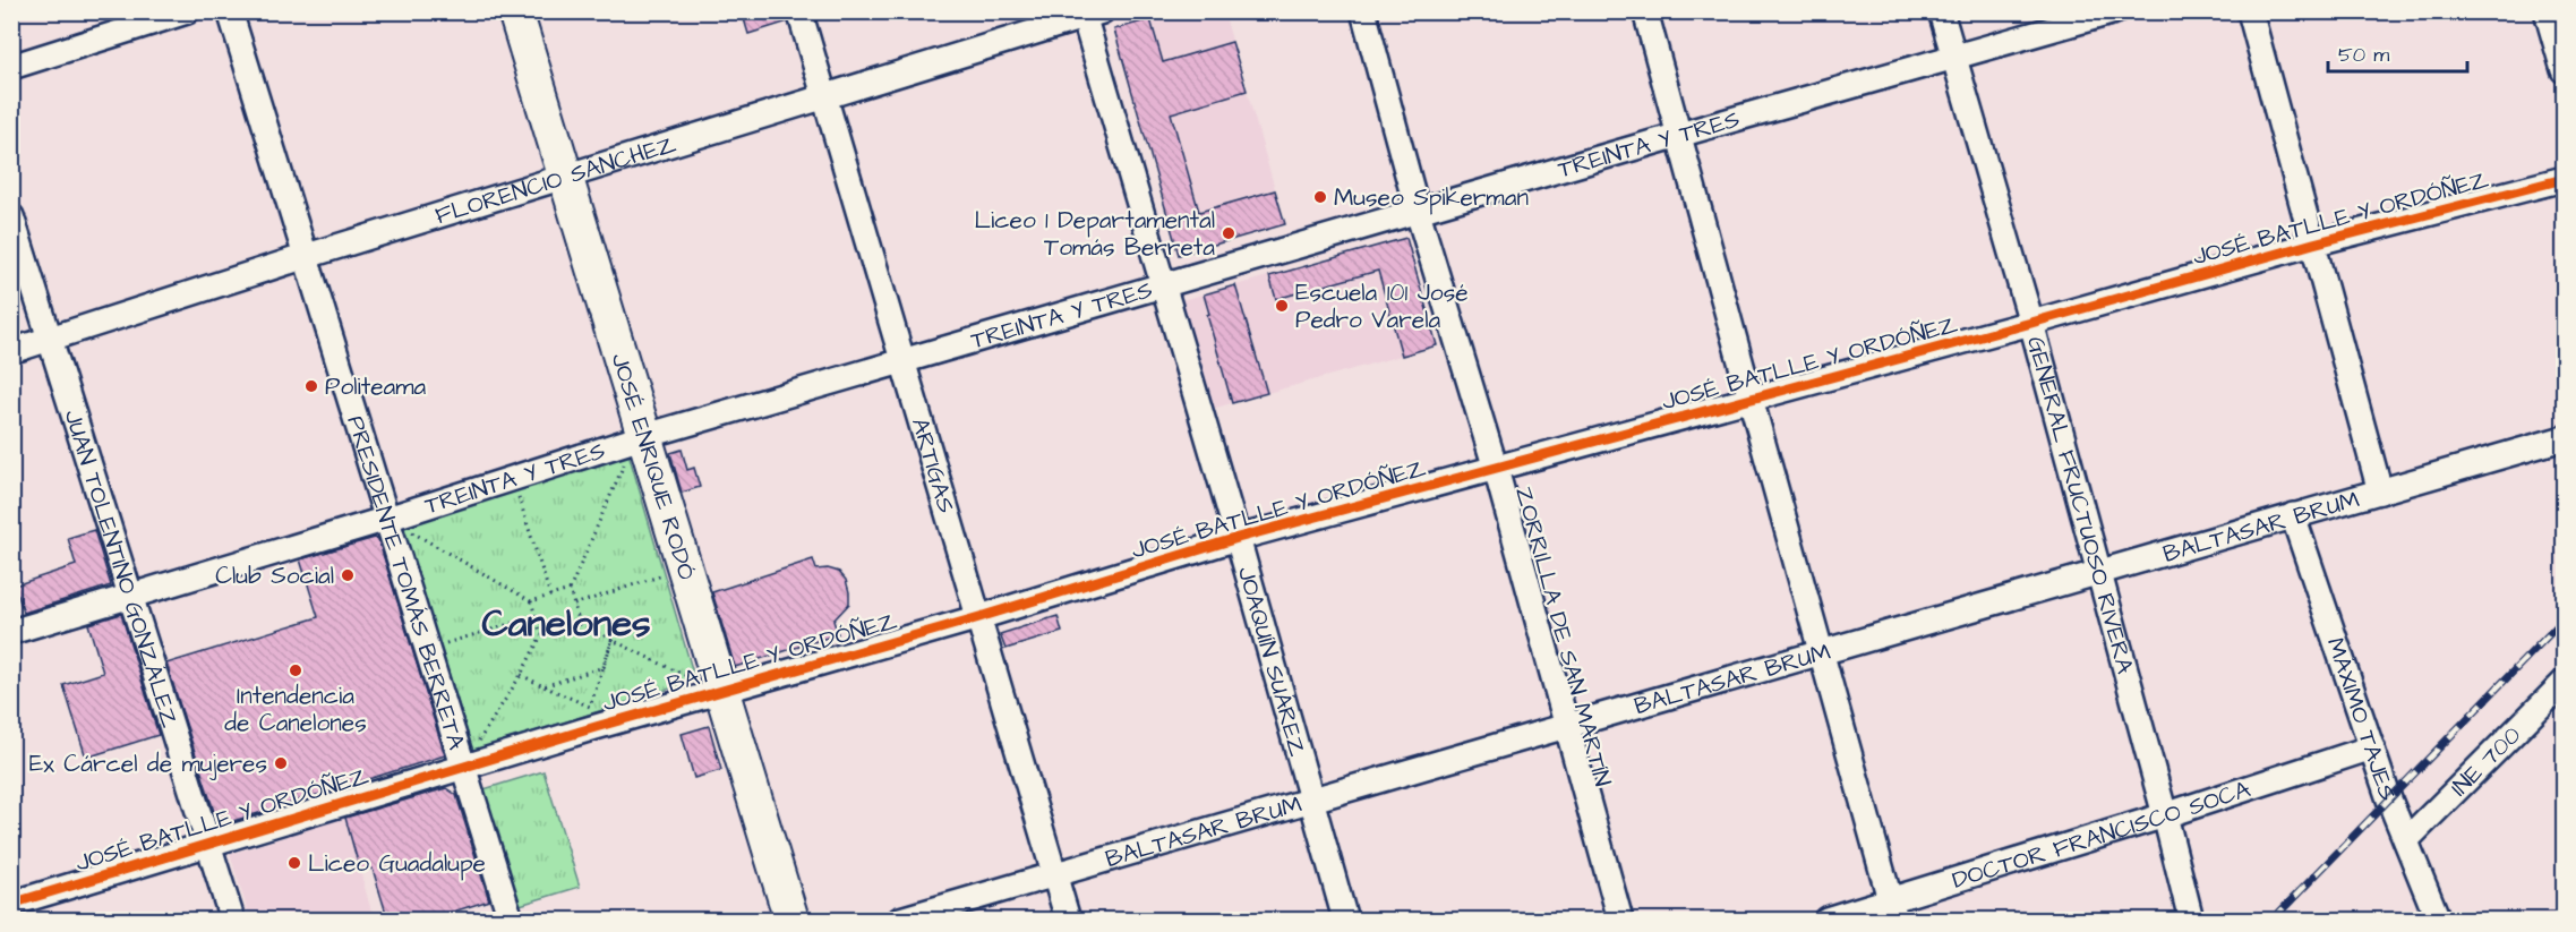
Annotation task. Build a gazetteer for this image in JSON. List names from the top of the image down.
{
  "streets": {
    "highway": ["JOSÉ ENRIQUE RODÓ"],
    "street": [
      "TREINTA Y TRES",
      "FLORENCIO SÁNCHEZ",
      "JOSÉ BATLLE Y ORDÓÑEZ",
      "ARTIGAS",
      "GENERAL FRUCTUOSO RIVERA",
      "BALTASAR BRUM",
      "JUAN TOLENTINO GONZÁLEZ",
      "PRESIDENTE TOMÁS BERRETA",
      "ZORRILLA DE SAN MARTÍN",
      "JOAQUÍN SUÁREZ",
      "MÁXIMO TAJES",
      "INE 700",
      "DOCTOR FRANCISCO SOCA"
    ]
  },
  "crossings": [
    ["TREINTA Y TRES", "JOSÉ ENRIQUE RODÓ"],
    ["TREINTA Y TRES", "ARTIGAS"],
    ["TREINTA Y TRES", "GENERAL FRUCTUOSO RIVERA"],
    ["TREINTA Y TRES", "JUAN TOLENTINO GONZÁLEZ"],
    ["TREINTA Y TRES", "PRESIDENTE TOMÁS BERRETA"],
    ["TREINTA Y TRES", "ZORRILLA DE SAN MARTÍN"],
    ["TREINTA Y TRES", "JOAQUÍN SUÁREZ"],
    ["FLORENCIO SÁNCHEZ", "JOSÉ ENRIQUE RODÓ"],
    ["FLORENCIO SÁNCHEZ", "ARTIGAS"],
    ["FLORENCIO SÁNCHEZ", "JUAN TOLENTINO GONZÁLEZ"],
    ["FLORENCIO SÁNCHEZ", "PRESIDENTE TOMÁS BERRETA"],
    ["FLORENCIO SÁNCHEZ", "JOAQUÍN SUÁREZ"],
    ["JOSÉ BATLLE Y ORDÓÑEZ", "JOSÉ ENRIQUE RODÓ"],
    ["JOSÉ BATLLE Y ORDÓÑEZ", "ARTIGAS"],
    ["JOSÉ BATLLE Y ORDÓÑEZ", "GENERAL FRUCTUOSO RIVERA"],
    ["JOSÉ BATLLE Y ORDÓÑEZ", "JUAN TOLENTINO GONZÁLEZ"],
    ["JOSÉ BATLLE Y ORDÓÑEZ", "PRESIDENTE TOMÁS BERRETA"],
    ["JOSÉ BATLLE Y ORDÓÑEZ", "ZORRILLA DE SAN MARTÍN"],
    ["JOSÉ BATLLE Y ORDÓÑEZ", "JOAQUÍN SUÁREZ"],
    ["ARTIGAS", "BALTASAR BRUM"],
    ["GENERAL FRUCTUOSO RIVERA", "BALTASAR BRUM"],
    ["GENERAL FRUCTUOSO RIVERA", "DOCTOR FRANCISCO SOCA"],
    ["BALTASAR BRUM", "ZORRILLA DE SAN MARTÍN"],
    ["BALTASAR BRUM", "JOAQUÍN SUÁREZ"],
    ["BALTASAR BRUM", "MÁXIMO TAJES"],
    ["MÁXIMO TAJES", "INE 700"],
    ["MÁXIMO TAJES", "DOCTOR FRANCISCO SOCA"]
  ],
  "districts": ["Canelones"],
  "places": [
    "Museo Spikerman",
    "Liceo 1 Departamental Tomás Berreta",
    "Escuela 101 José Pedro Varela",
    "Politeama",
    "Club Social",
    "Intendencia de Canelones",
    "Ex Cárcel de mujeres",
    "Liceo Guadalupe"
  ],
  "scale_bar": "50 m"
}
